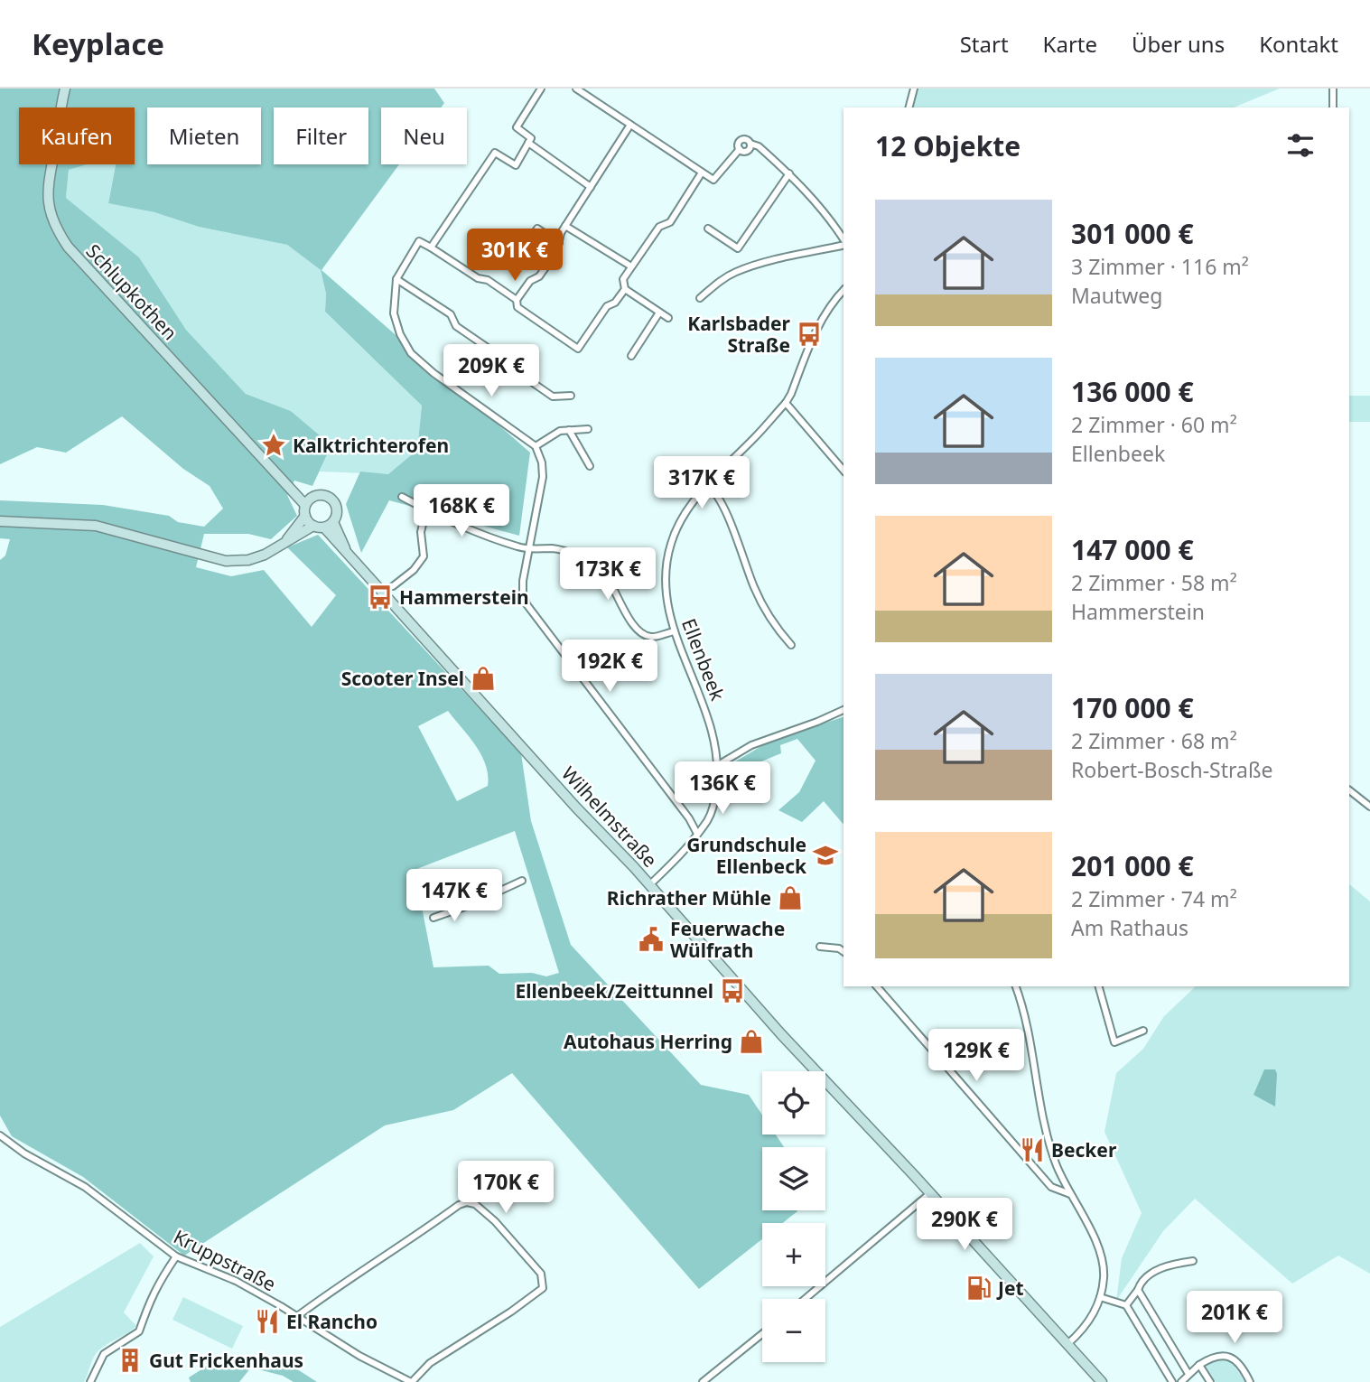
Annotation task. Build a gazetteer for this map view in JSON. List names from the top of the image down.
{
  "streets": {
    "main road": ["Schlupkothen", "Wilhelmstraße"],
    "street": ["Ellenbeek", "Kruppstraße"]
  },
  "crossings": [
    ["Schlupkothen", "Wilhelmstraße"],
    ["Ellenbeek", "Wilhelmstraße"]
  ],
  "places": {
    "bus stop": ["Karlsbader Straße", "Hammerstein", "Ellenbeek/Zeittunnel"],
    "place": ["Kalktrichterofen"],
    "shop": ["Scooter Insel", "Richrather Mühle", "Autohaus Herring"],
    "school or university": ["Grundschule Ellenbeck"],
    "public building": ["Feuerwache Wülfrath"],
    "restaurant": ["Becker", "El Rancho"],
    "fuel station": ["Jet"],
    "building": ["Gut Frickenhaus"]
  },
  "page": {
    "header": "Keyplace",
    "nav": [
      "Start",
      "Karte",
      "Über uns",
      "Kontakt"
    ],
    "chip": [
      "Kaufen",
      "Mieten",
      "Filter",
      "Neu"
    ],
    "heading": "12 Objekte",
    "list": [
      {
        "name": "301 000 €",
        "note": "3 Zimmer · 116 m² · Mautweg"
      },
      {
        "name": "136 000 €",
        "note": "2 Zimmer · 60 m² · Ellenbeek"
      },
      {
        "name": "147 000 €",
        "note": "2 Zimmer · 58 m² · Hammerstein"
      },
      {
        "name": "170 000 €",
        "note": "2 Zimmer · 68 m² · Robert-Bosch-Straße"
      },
      {
        "name": "201 000 €",
        "note": "2 Zimmer · 74 m² · Am Rathaus"
      }
    ],
    "price": [
      "301K €",
      "209K €",
      "317K €",
      "168K €",
      "173K €",
      "192K €",
      "136K €",
      "147K €",
      "129K €",
      "170K €",
      "290K €",
      "201K €"
    ],
    "map_buttons": ["+", "−"]
  }
}
